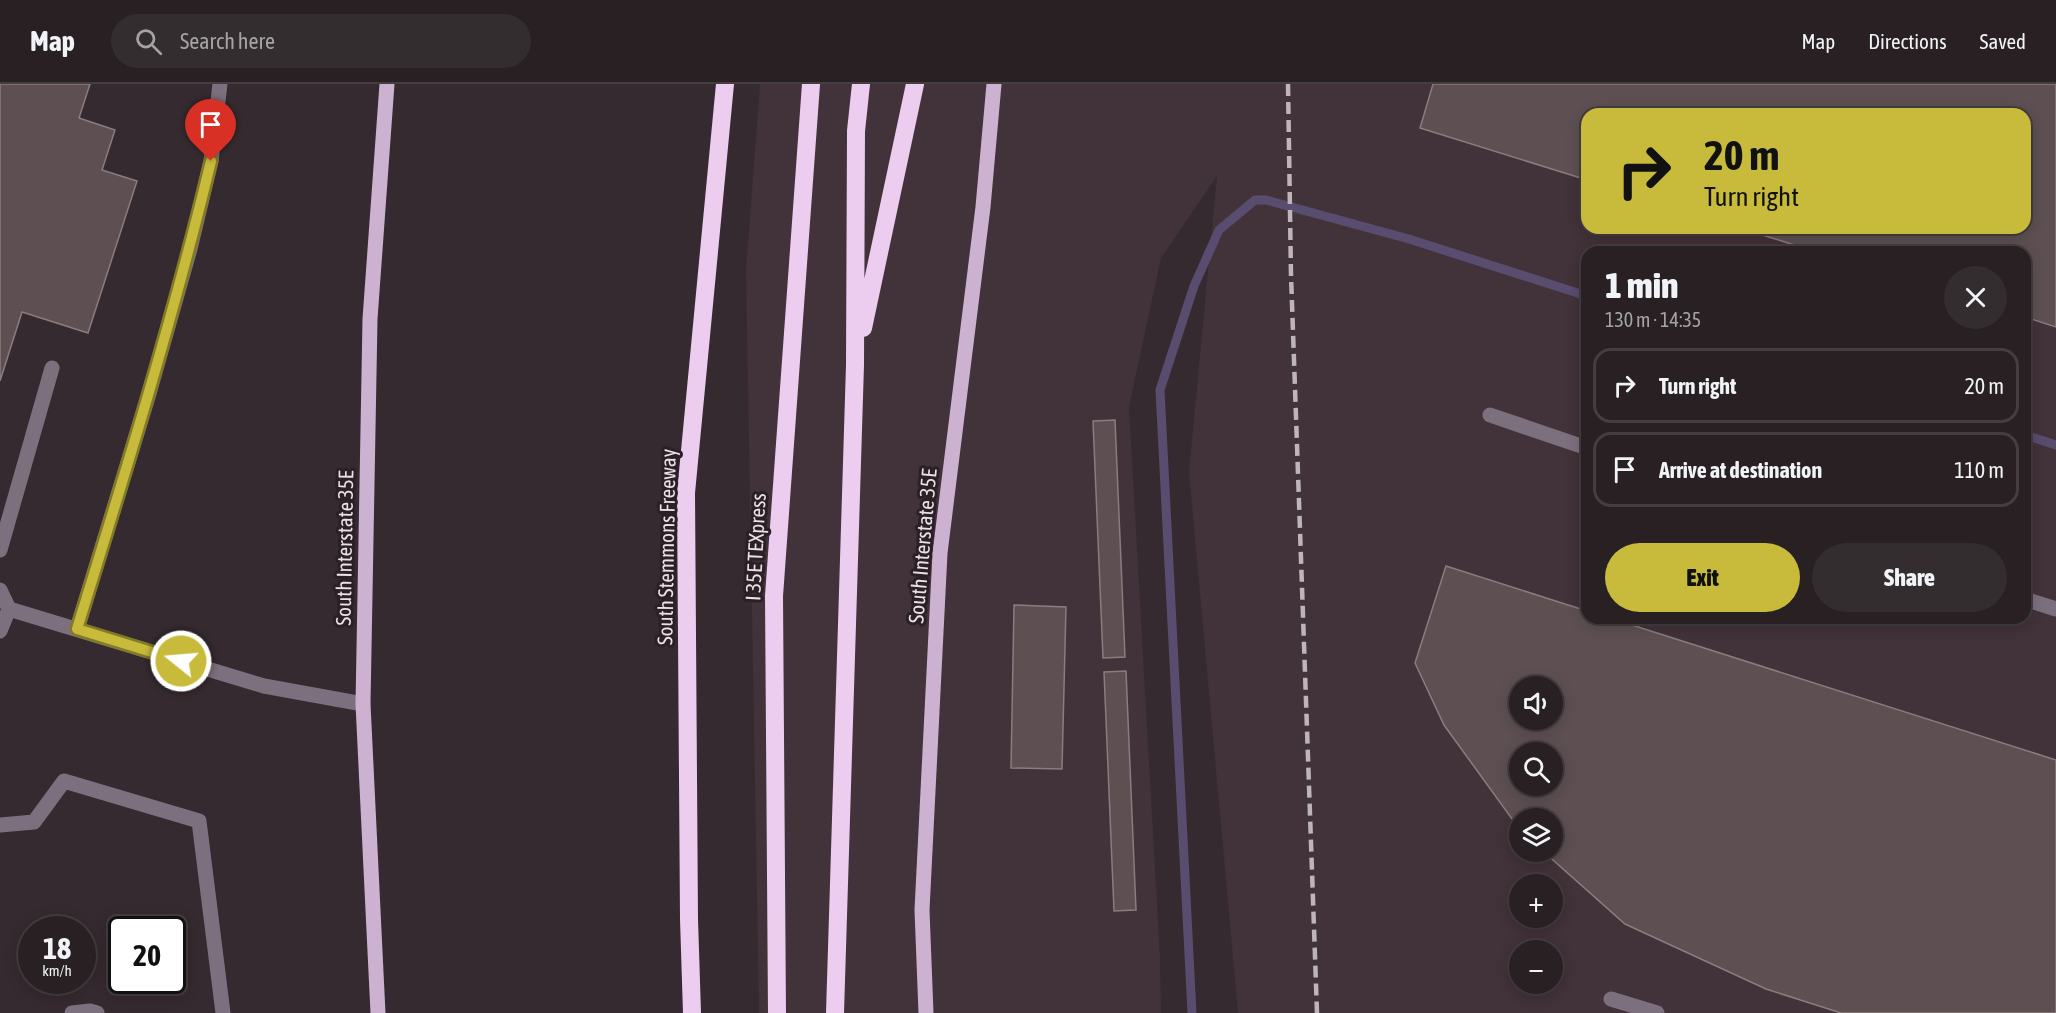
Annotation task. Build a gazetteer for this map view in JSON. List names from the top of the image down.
{
  "streets": {
    "highway": ["South Stemmons Freeway", "I 35E TEXpress"],
    "main road": ["South Interstate 35E"]
  },
  "page": {
    "header": "Map",
    "search": "Search here",
    "nav": ["Map", "Directions", "Saved"],
    "turn": ["20 m", "Turn right"],
    "heading": ["1 min", "130 m · 14:35"],
    "list": [
      {
        "name": "Turn right",
        "value": "20 m"
      },
      {
        "name": "Arrive at destination",
        "value": "110 m"
      }
    ],
    "buttons": ["Exit", "Share"],
    "map_buttons": ["+", "−"],
    "speed": "18 km/h",
    "limit": "20"
  }
}
